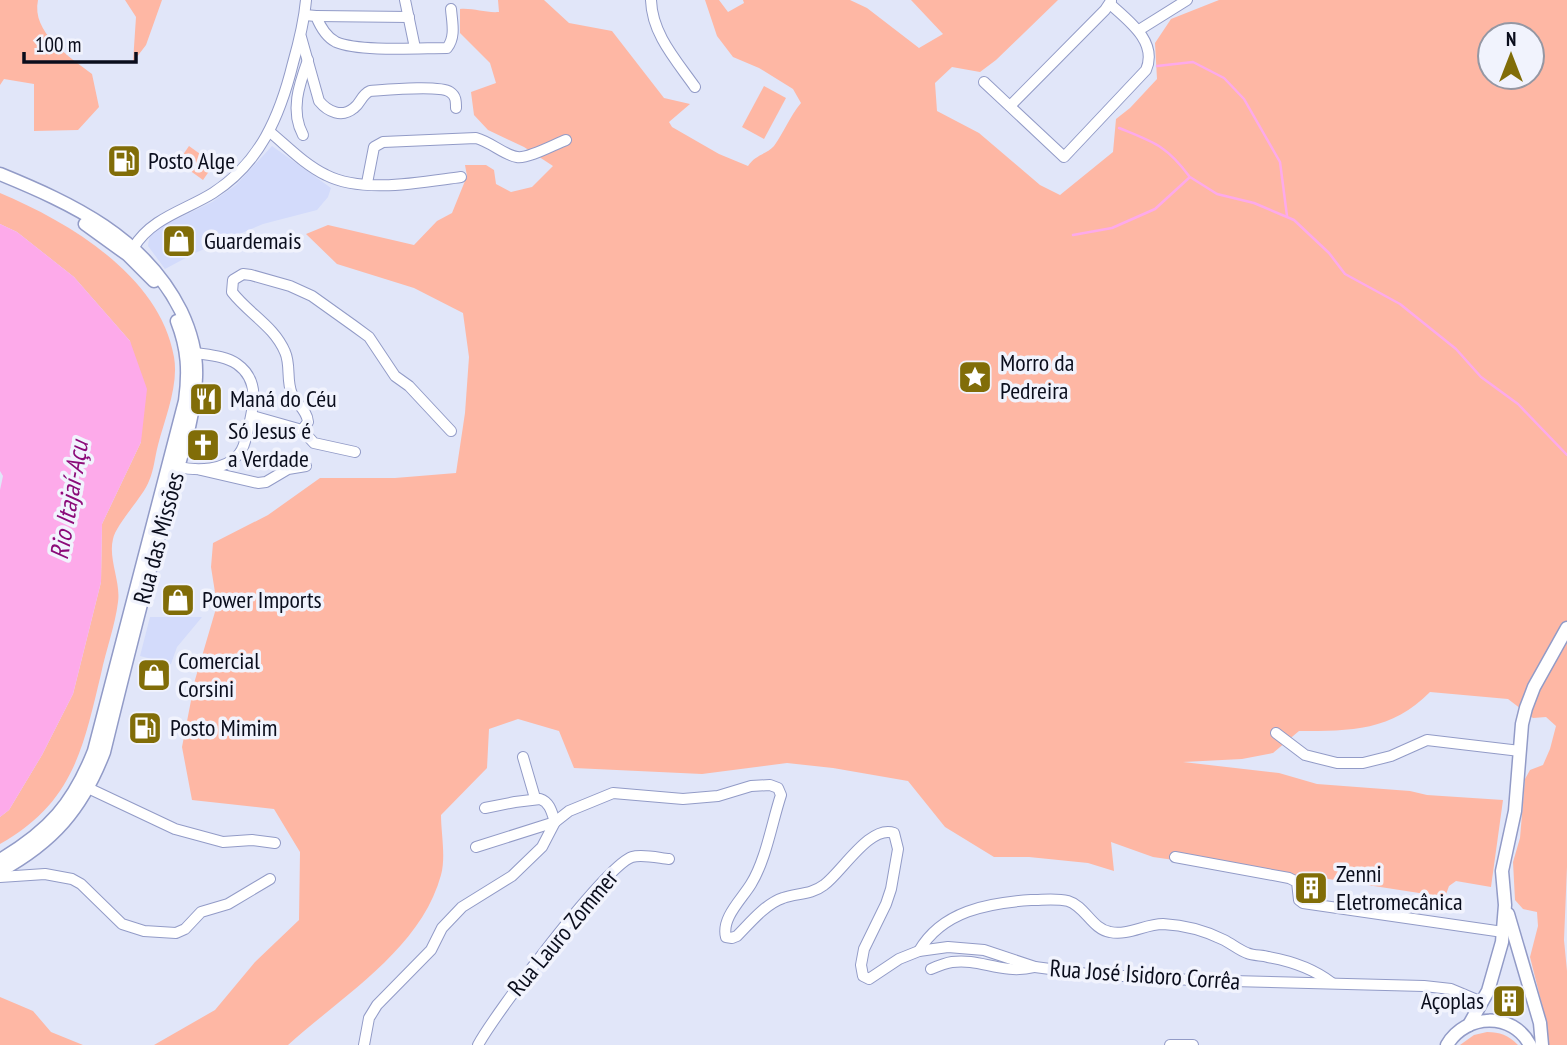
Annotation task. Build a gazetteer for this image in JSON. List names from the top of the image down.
{
  "streets": {
    "main road": ["Rua das Missões"],
    "street": ["Rua Lauro Zommer", "Rua José Isidoro Corrêa"]
  },
  "water": ["Rio Itajaí-Açu"],
  "places": {
    "fuel station": ["Posto Alge", "Posto Mimim"],
    "shop": ["Guardemais", "Power Imports", "Comercial Corsini"],
    "place": ["Morro da Pedreira"],
    "restaurant": ["Maná do Céu"],
    "church": ["Só Jesus é a Verdade"],
    "building": ["Zenni Eletromecânica", "Açoplas"]
  },
  "scale_bar": "100 m",
  "north": "top"
}
